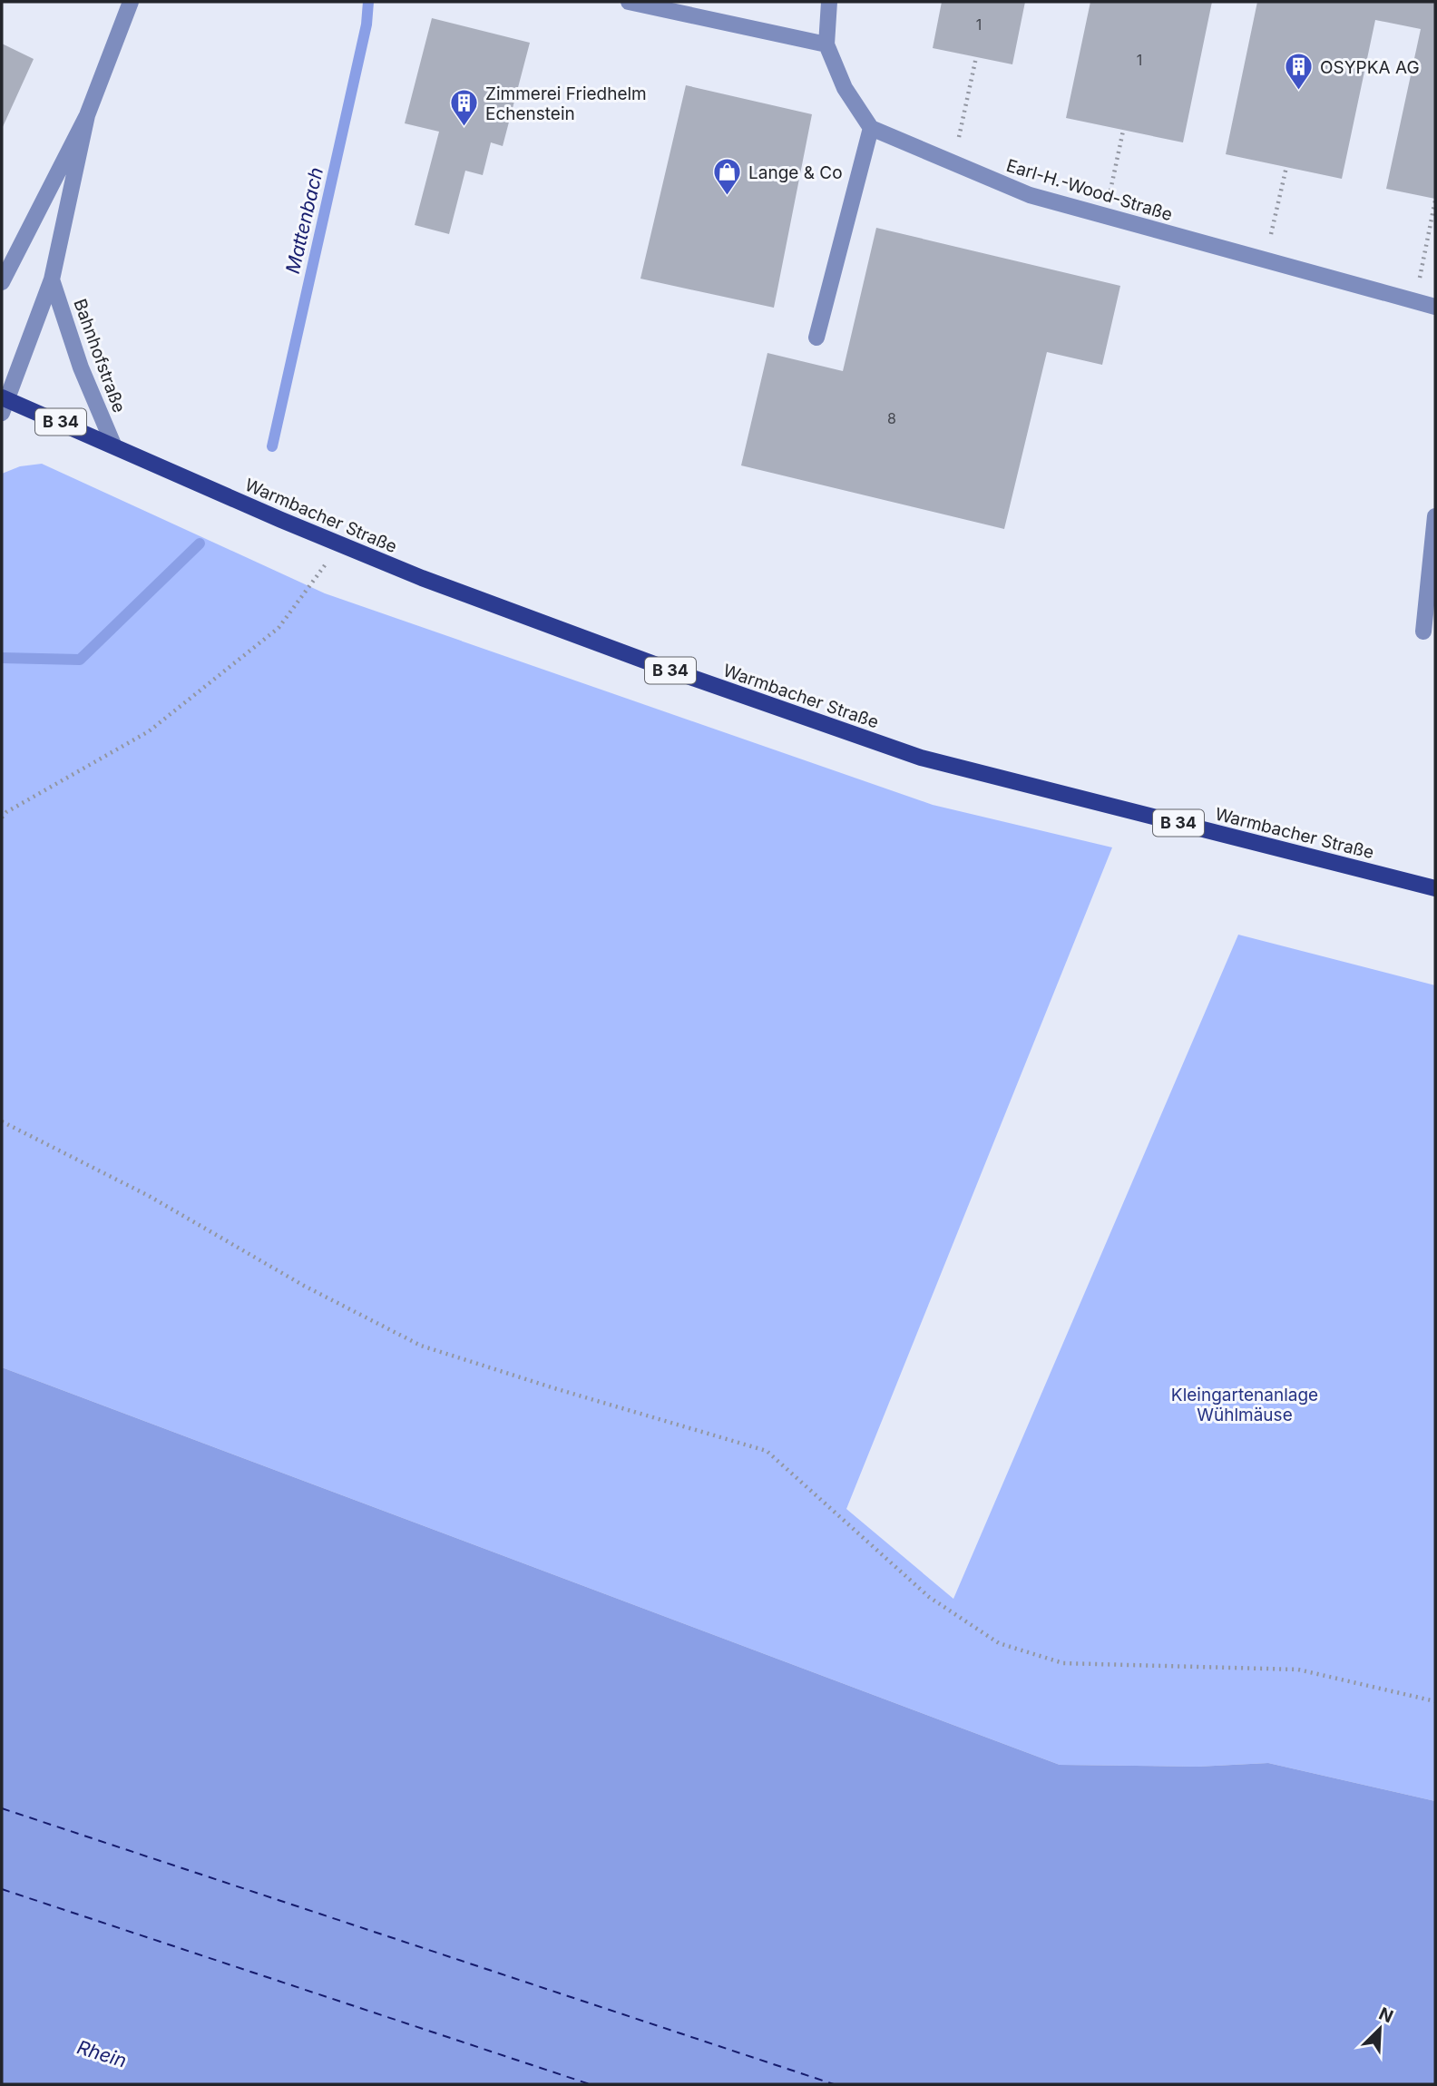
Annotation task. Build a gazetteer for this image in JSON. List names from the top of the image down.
{
  "streets": {
    "main road": ["B 34", "Warmbacher Straße"],
    "street": ["Earl-H.-Wood-Straße", "Bahnhofstraße"]
  },
  "crossings": [
    ["Bahnhofstraße", "Warmbacher Straße"]
  ],
  "water": ["Mattenbach", "Rhein"],
  "parks": ["Kleingartenanlage Wühlmäuse"],
  "places": {
    "building": ["OSYPKA AG", "Zimmerei Friedhelm Echenstein"],
    "shop": ["Lange & Co"]
  },
  "house_numbers": ["1", "1", "8"],
  "north": "top right"
}
